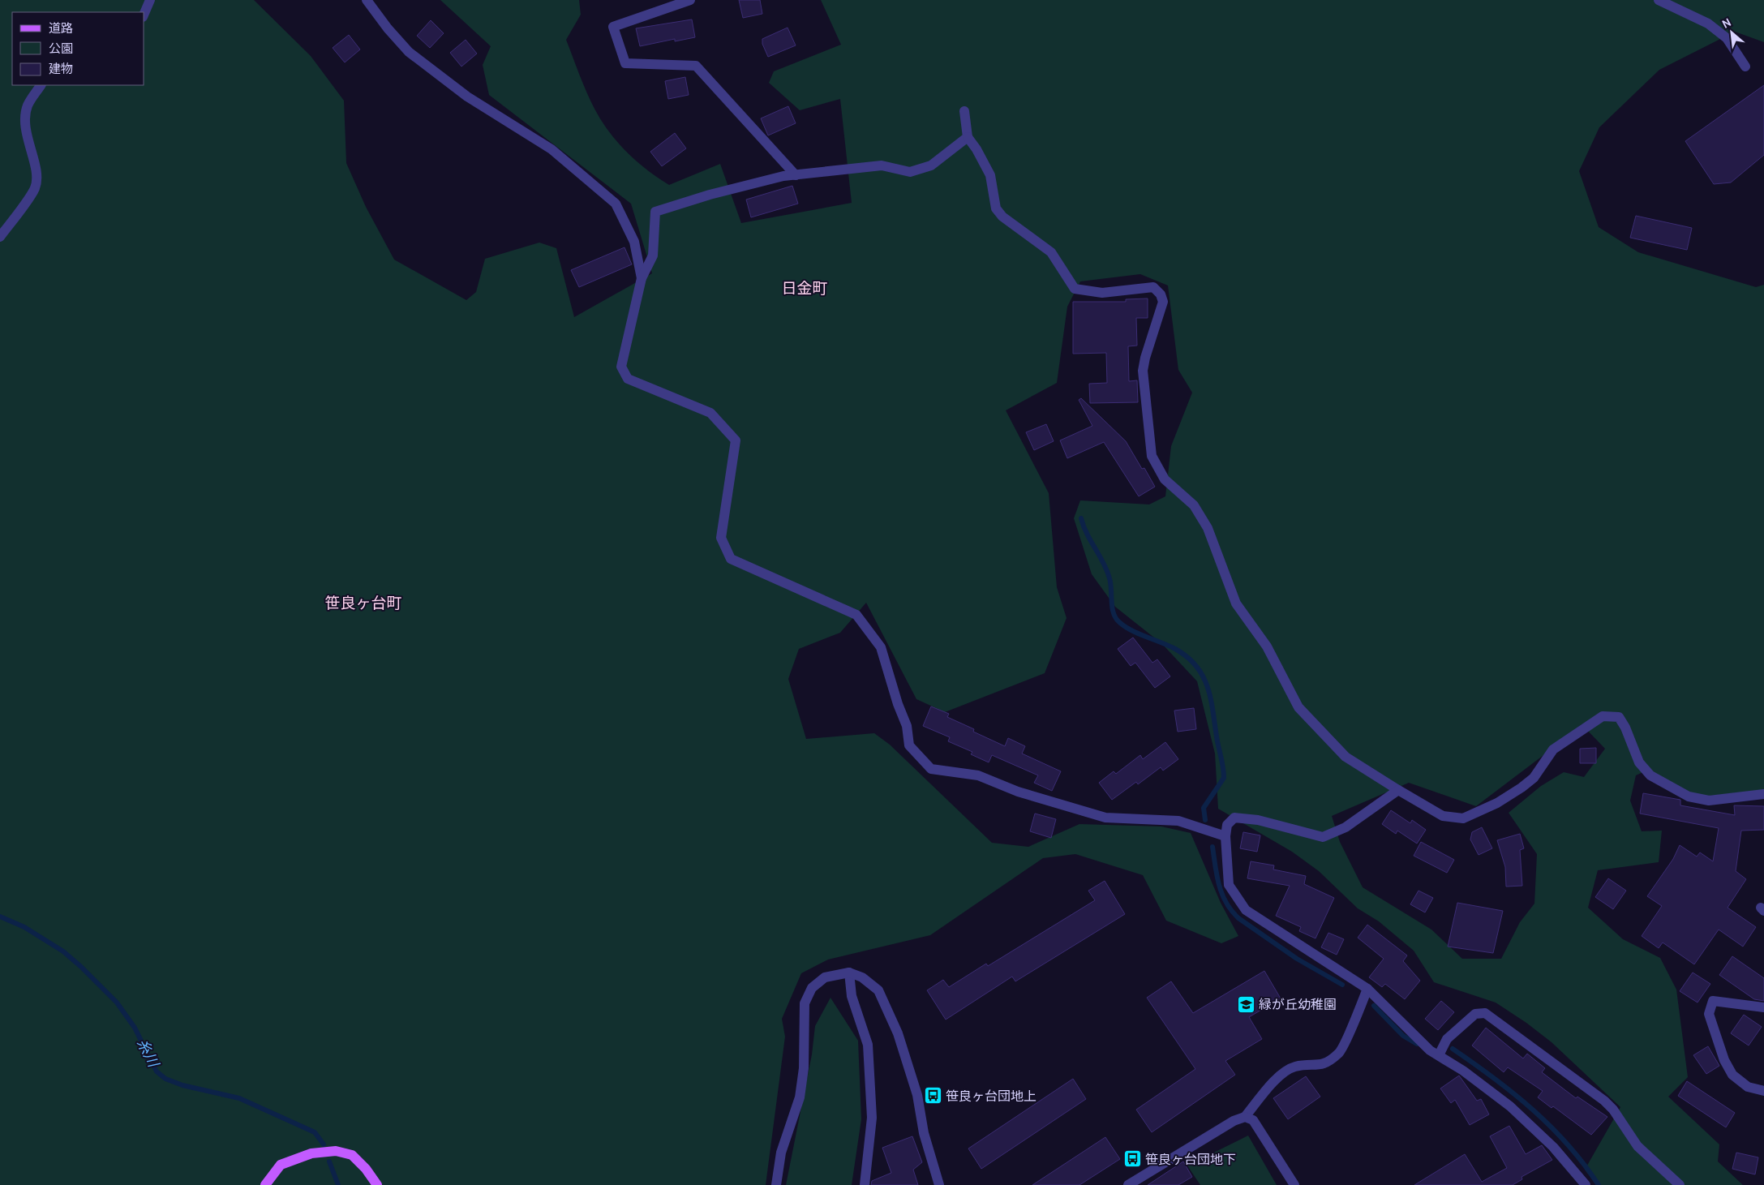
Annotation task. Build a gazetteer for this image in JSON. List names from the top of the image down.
{
  "districts": ["日金町", "笹良ヶ台町"],
  "water": ["糸川"],
  "places": {
    "school or university": ["緑が丘幼稚園"],
    "bus stop": ["笹良ヶ台団地上", "笹良ヶ台団地下"]
  },
  "legend": ["道路", "公園", "建物"],
  "north": "top left"
}
